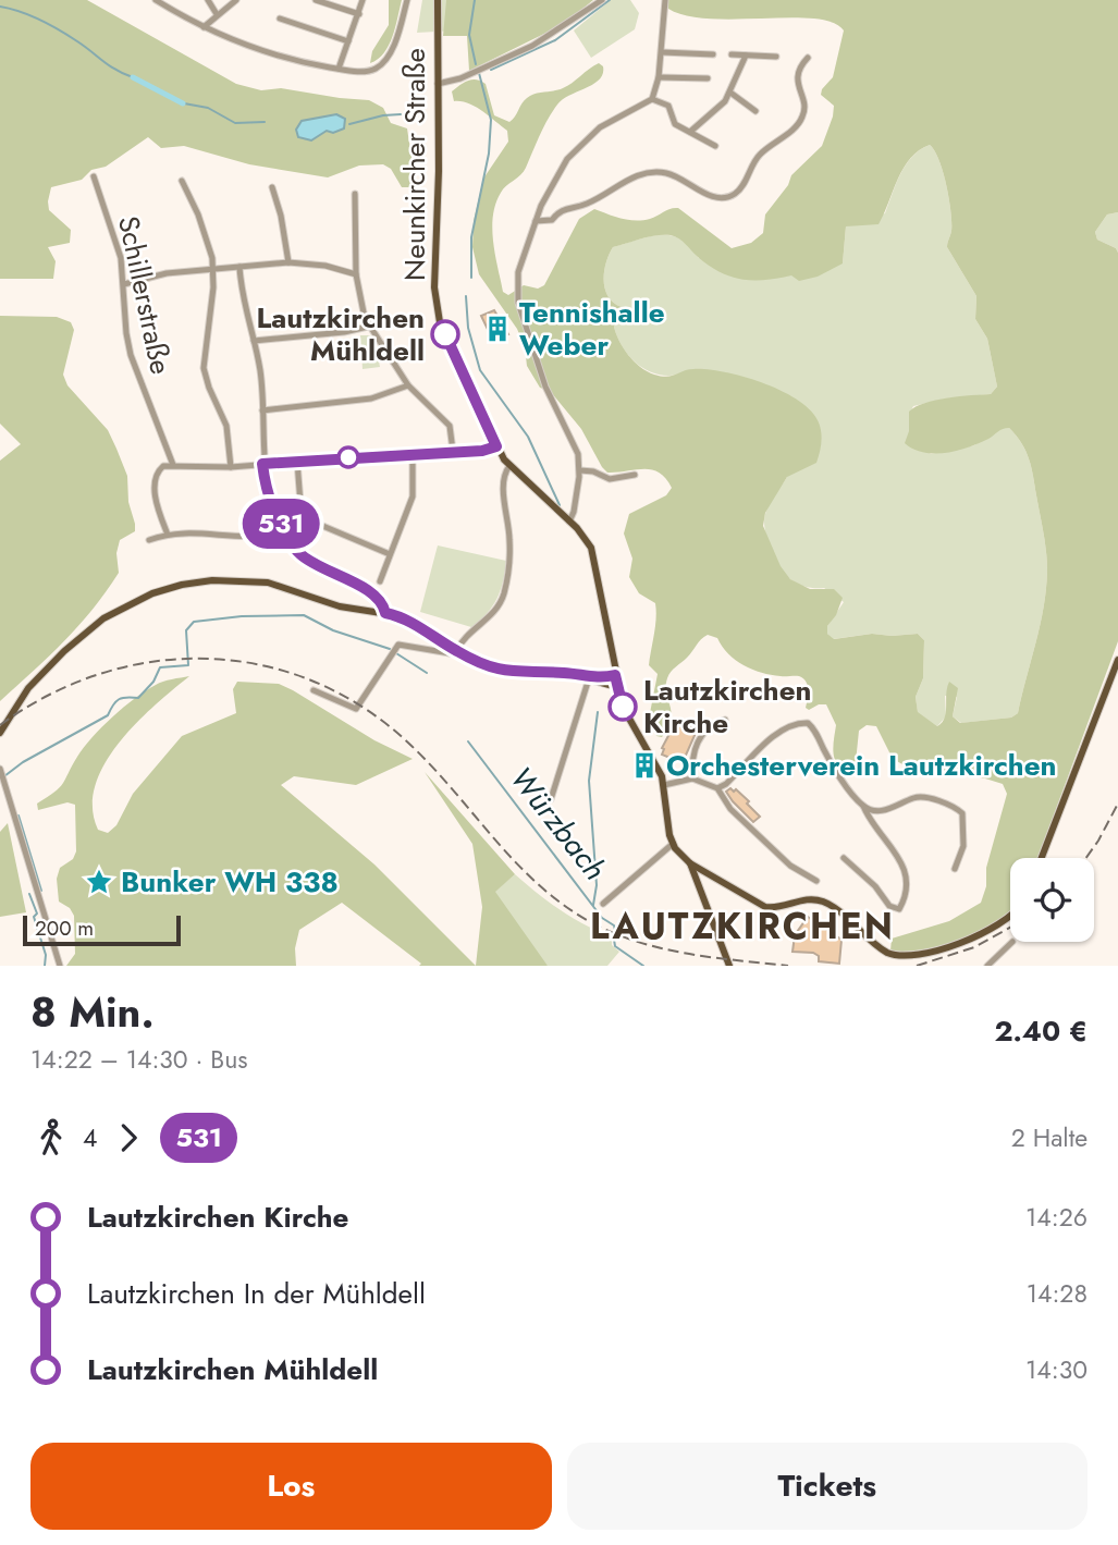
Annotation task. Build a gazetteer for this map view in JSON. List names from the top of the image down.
{
  "streets": {
    "main road": ["Neunkircher Straße"],
    "street": ["Schillerstraße"]
  },
  "districts": ["LAUTZKIRCHEN"],
  "water": ["Würzbach"],
  "places": {
    "building": ["Tennishalle Weber", "Orchesterverein Lautzkirchen"],
    "other": ["Lautzkirchen Mühldell", "Lautzkirchen Kirche"],
    "place": ["Bunker WH 338"]
  },
  "lines": ["bus line 531"],
  "scale_bar": "200 m",
  "page": {
    "on_map": "531",
    "scale": "200 m",
    "heading": ["8 Min.", "14:22 – 14:30 · Bus", "2.40 €"],
    "legs": ["4", "531", "2 Halte"],
    "list": [
      {
        "name": "Lautzkirchen Kirche",
        "value": "14:26"
      },
      {
        "name": "Lautzkirchen In der Mühldell",
        "value": "14:28"
      },
      {
        "name": "Lautzkirchen Mühldell",
        "value": "14:30"
      }
    ],
    "buttons": ["Los", "Tickets"]
  }
}
